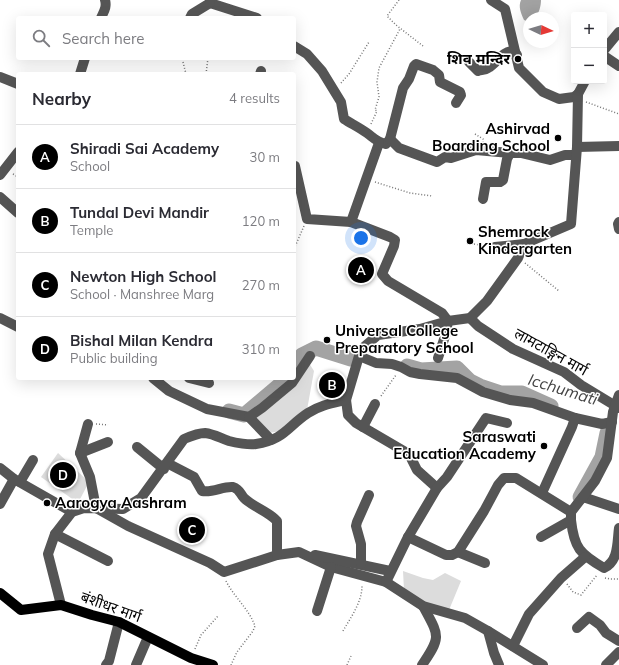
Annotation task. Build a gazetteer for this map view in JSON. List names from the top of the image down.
{
  "streets": {
    "main road": ["बंशीधर मार्ग"],
    "street": ["लामटाङ्गिन मार्ग"]
  },
  "water": ["Icchumati"],
  "places": [
    "शिव मन्दिर",
    "Ashirvad Boarding School",
    "Shemrock Kindergarten",
    "Universal College Preparatory School",
    "Saraswati Education Academy",
    "Aarogya Aashram"
  ],
  "north": "right",
  "page": {
    "map_buttons": ["+", "−"],
    "search": "Search here",
    "heading": ["Nearby", "4 results"],
    "list": [
      {
        "mark": "A",
        "name": "Shiradi Sai Academy",
        "note": "School",
        "value": "30 m"
      },
      {
        "mark": "B",
        "name": "Tundal Devi Mandir",
        "note": "Temple",
        "value": "120 m"
      },
      {
        "mark": "C",
        "name": "Newton High School",
        "note": "School · Manshree Marg",
        "value": "270 m"
      },
      {
        "mark": "D",
        "name": "Bishal Milan Kendra",
        "note": "Public building",
        "value": "310 m"
      }
    ],
    "pins": [
      "A",
      "B",
      "D",
      "C"
    ]
  }
}
